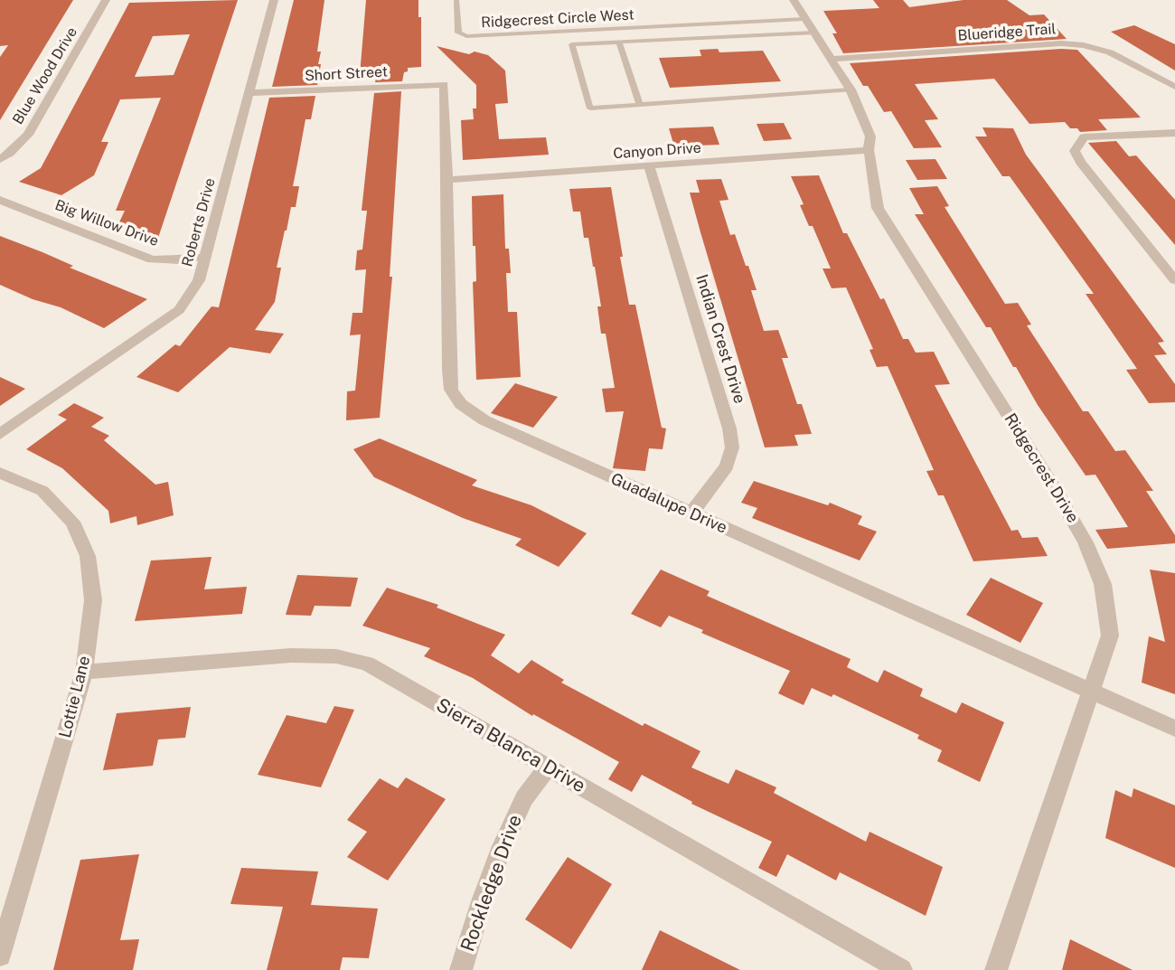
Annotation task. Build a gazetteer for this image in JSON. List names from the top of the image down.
{
  "streets": {
    "street": [
      "Blueridge Trail",
      "Short Street",
      "Blue Wood Drive",
      "Canyon Drive",
      "Roberts Drive",
      "Big Willow Drive",
      "Indian Crest Drive",
      "Ridgecrest Drive",
      "Guadalupe Drive",
      "Lottie Lane",
      "Sierra Blanca Drive",
      "Rockledge Drive"
    ],
    "lane": ["Ridgecrest Circle West"]
  },
  "crossings": [
    ["Ridgecrest Circle West", "Ridgecrest Drive"],
    ["Blueridge Trail", "Ridgecrest Drive"],
    ["Short Street", "Roberts Drive"],
    ["Short Street", "Guadalupe Drive"],
    ["Canyon Drive", "Indian Crest Drive"],
    ["Canyon Drive", "Ridgecrest Drive"],
    ["Canyon Drive", "Guadalupe Drive"],
    ["Roberts Drive", "Big Willow Drive"],
    ["Indian Crest Drive", "Guadalupe Drive"],
    ["Ridgecrest Drive", "Guadalupe Drive"],
    ["Lottie Lane", "Sierra Blanca Drive"],
    ["Sierra Blanca Drive", "Rockledge Drive"]
  ]
}
